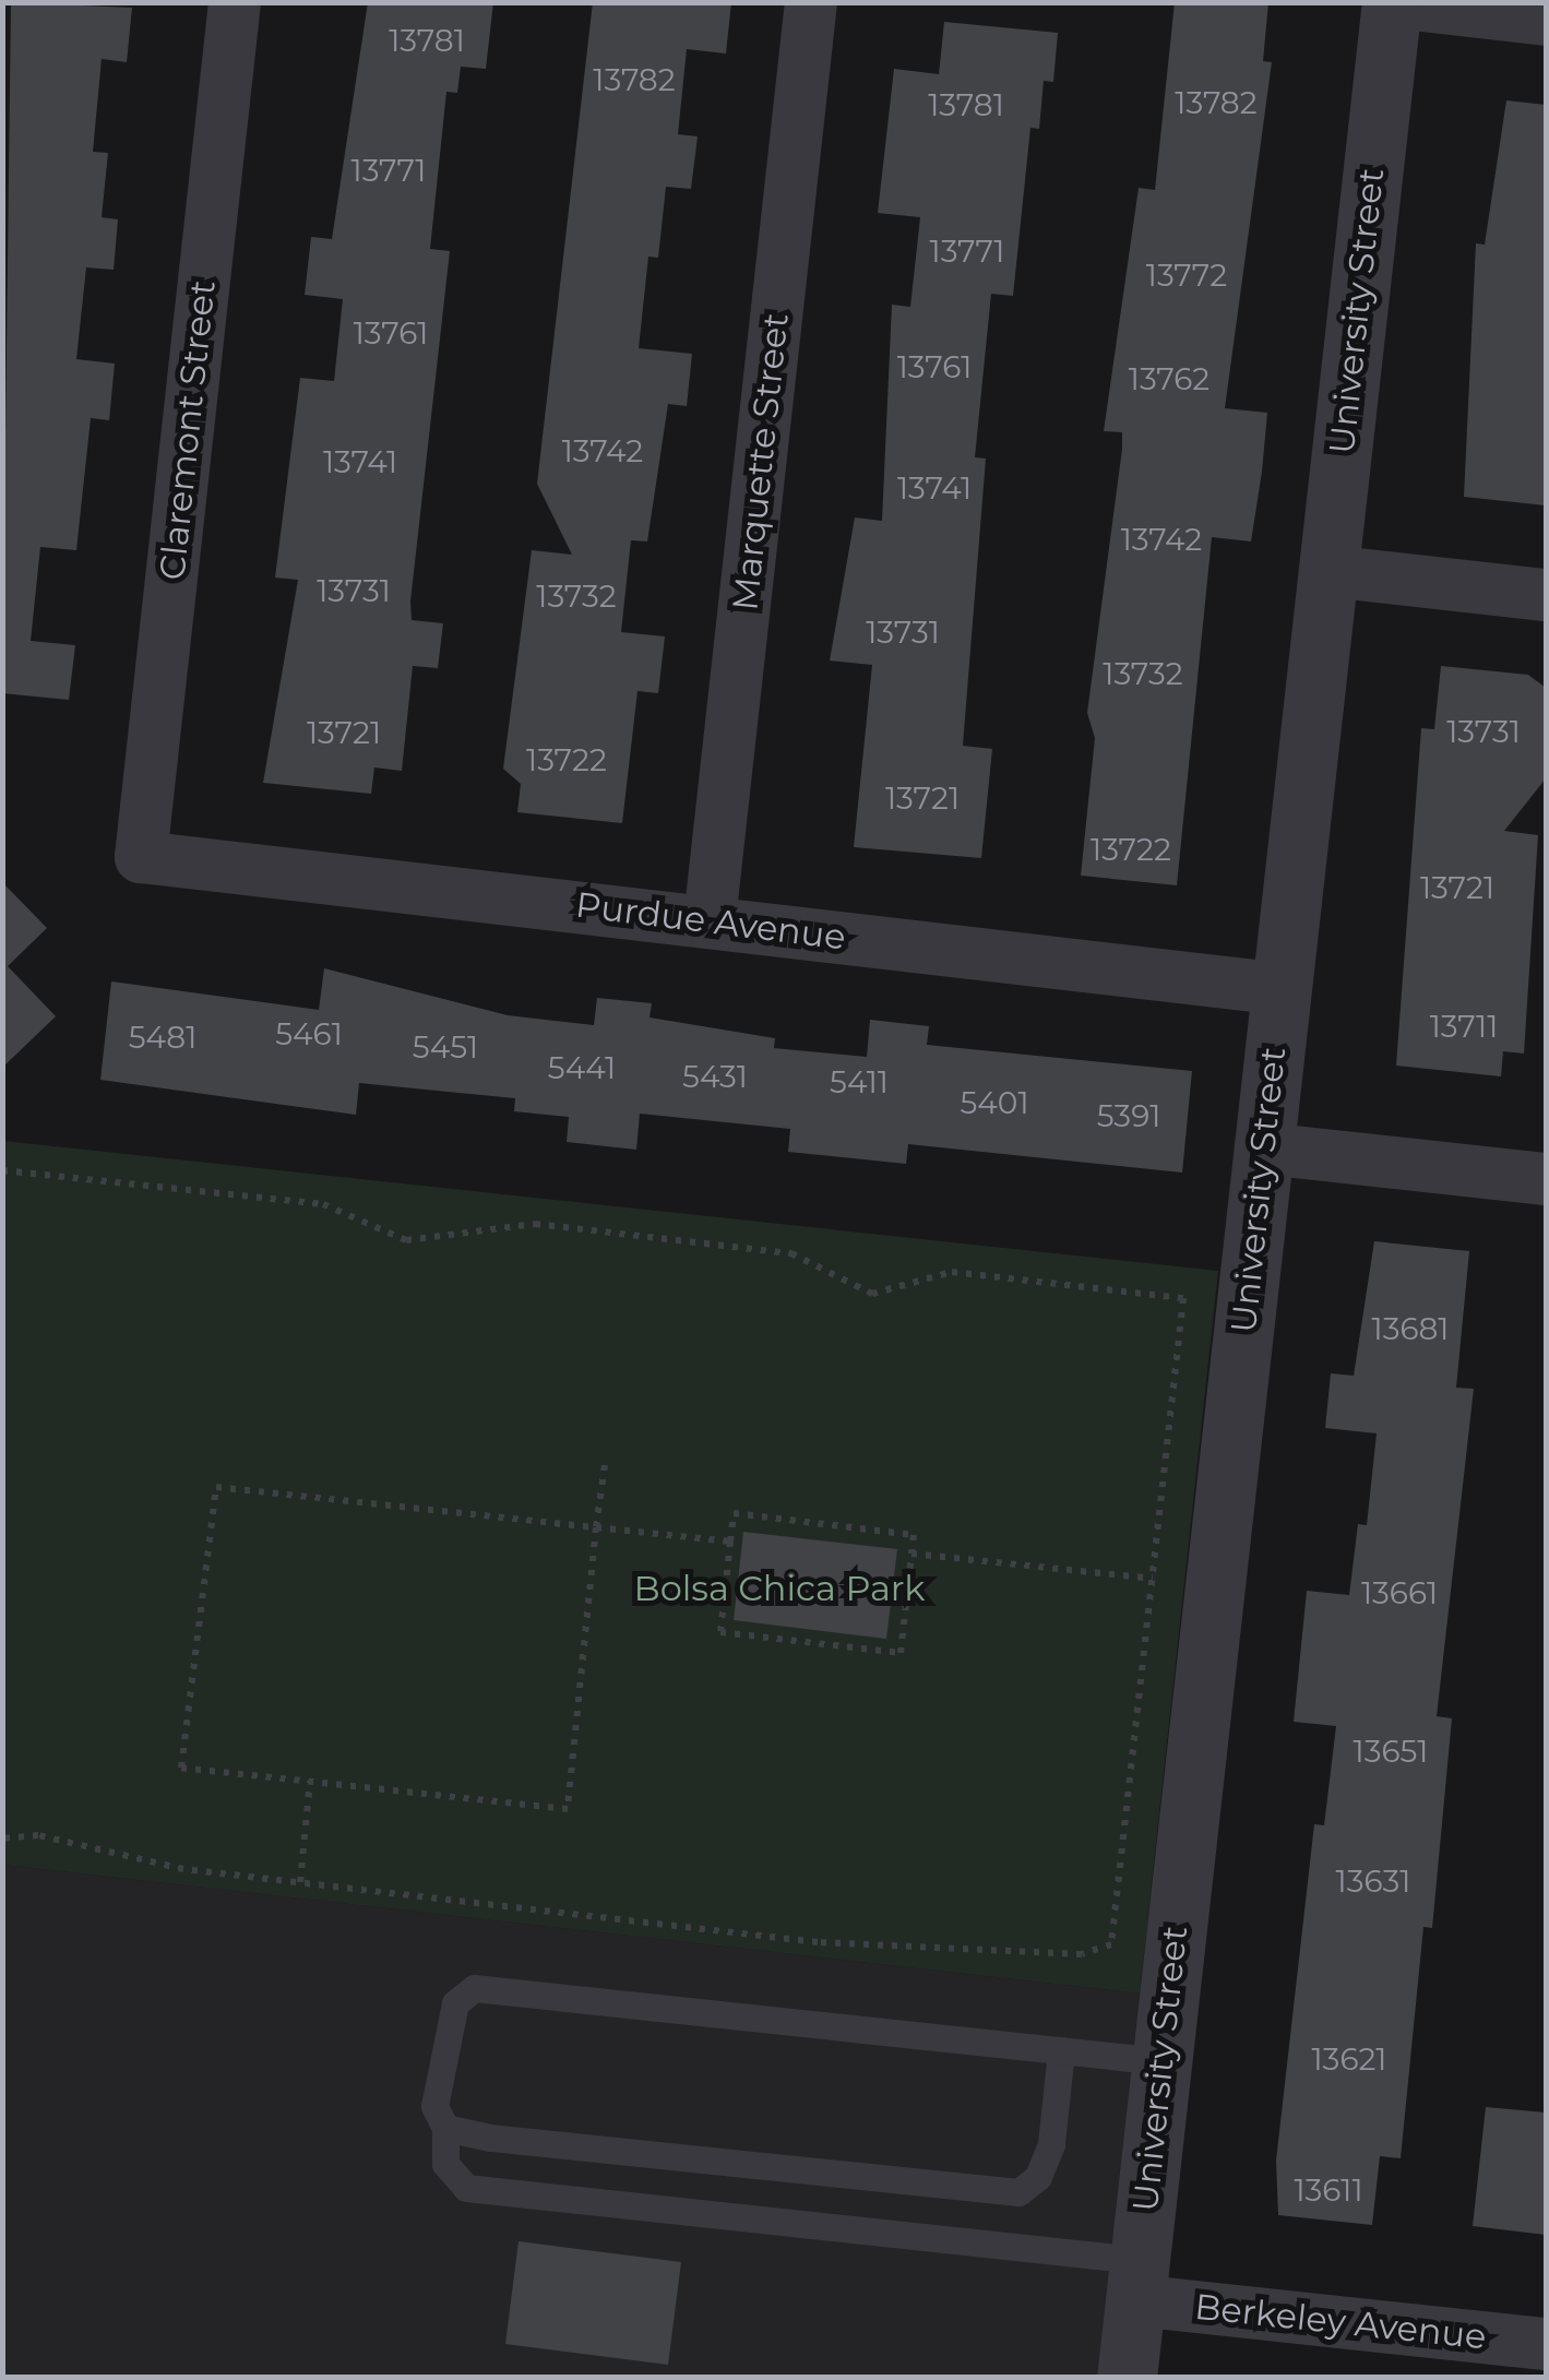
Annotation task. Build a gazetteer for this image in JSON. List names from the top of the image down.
{
  "streets": {
    "street": [
      "University Street",
      "Claremont Street",
      "Marquette Street",
      "Purdue Avenue",
      "Berkeley Avenue"
    ]
  },
  "crossings": [
    ["University Street", "Purdue Avenue"],
    ["University Street", "Berkeley Avenue"],
    ["Claremont Street", "Purdue Avenue"],
    ["Marquette Street", "Purdue Avenue"]
  ],
  "parks": ["Bolsa Chica Park"],
  "house_numbers": [
    "13781",
    "13782",
    "13782",
    "13781",
    "13771",
    "13771",
    "13772",
    "13761",
    "13761",
    "13762",
    "13742",
    "13741",
    "13741",
    "13742",
    "13731",
    "13732",
    "13731",
    "13732",
    "13731",
    "13721",
    "13722",
    "13721",
    "13722",
    "13721",
    "13711",
    "5461",
    "5481",
    "5451",
    "5441",
    "5431",
    "5411",
    "5401",
    "5391",
    "13681",
    "13661",
    "13651",
    "13631",
    "13621",
    "13611"
  ]
}
